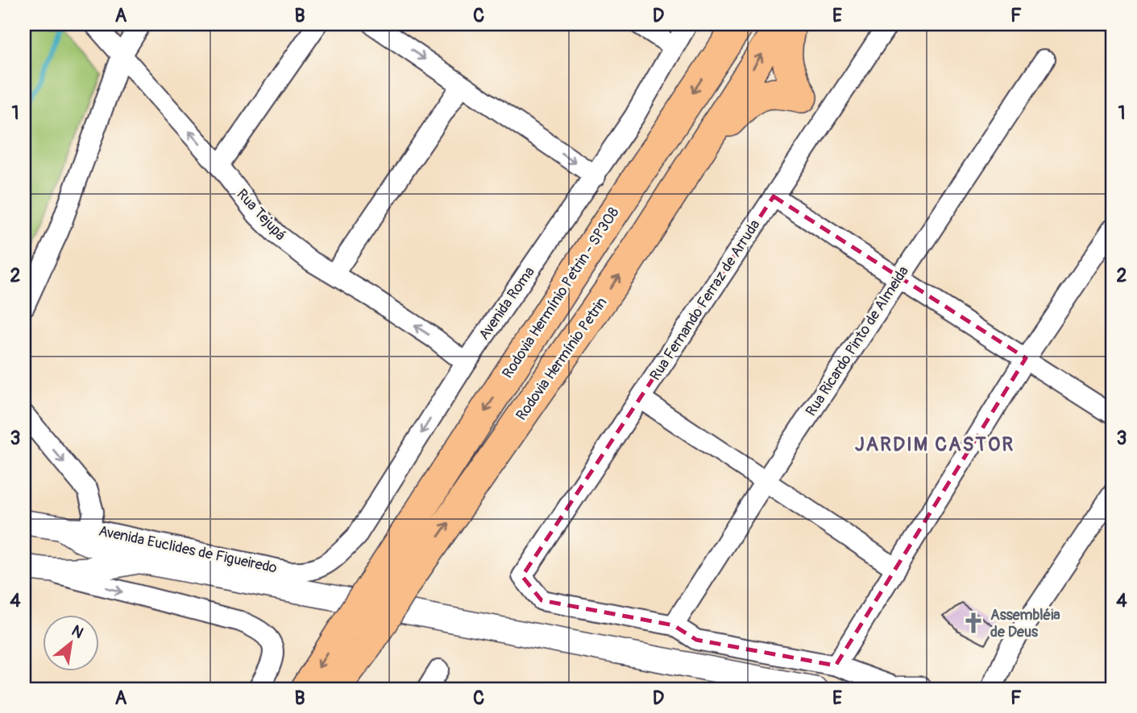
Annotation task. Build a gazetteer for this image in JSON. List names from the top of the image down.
{
  "streets": {
    "main road": ["Rodovia Hermínio Petrin - SP308", "Rodovia Hermínio Petrin"],
    "street": [
      "Rua Tejupá",
      "Rua Fernando Ferraz de Arruda",
      "Avenida Roma",
      "Rua Ricardo Pinto de Almeida",
      "Avenida Euclides de Figueiredo"
    ]
  },
  "crossings": [
    ["Rua Tejupá", "Avenida Roma"],
    ["Rodovia Hermínio Petrin - SP308", "Rodovia Hermínio Petrin"],
    ["Rua Fernando Ferraz de Arruda", "Rua Ricardo Pinto de Almeida"],
    ["Avenida Roma", "Avenida Euclides de Figueiredo"]
  ],
  "one_way": ["Rua Tejupá", "Rodovia Hermínio Petrin - SP308", "Avenida Roma"],
  "districts": ["JARDIM CASTOR"],
  "places": {
    "church": ["Assembléia de Deus"]
  },
  "north": "top right",
  "grid": {
    "columns": [
      "A",
      "B",
      "C",
      "D",
      "E",
      "F"
    ],
    "rows": [
      "1",
      "2",
      "3",
      "4"
    ]
  }
}
